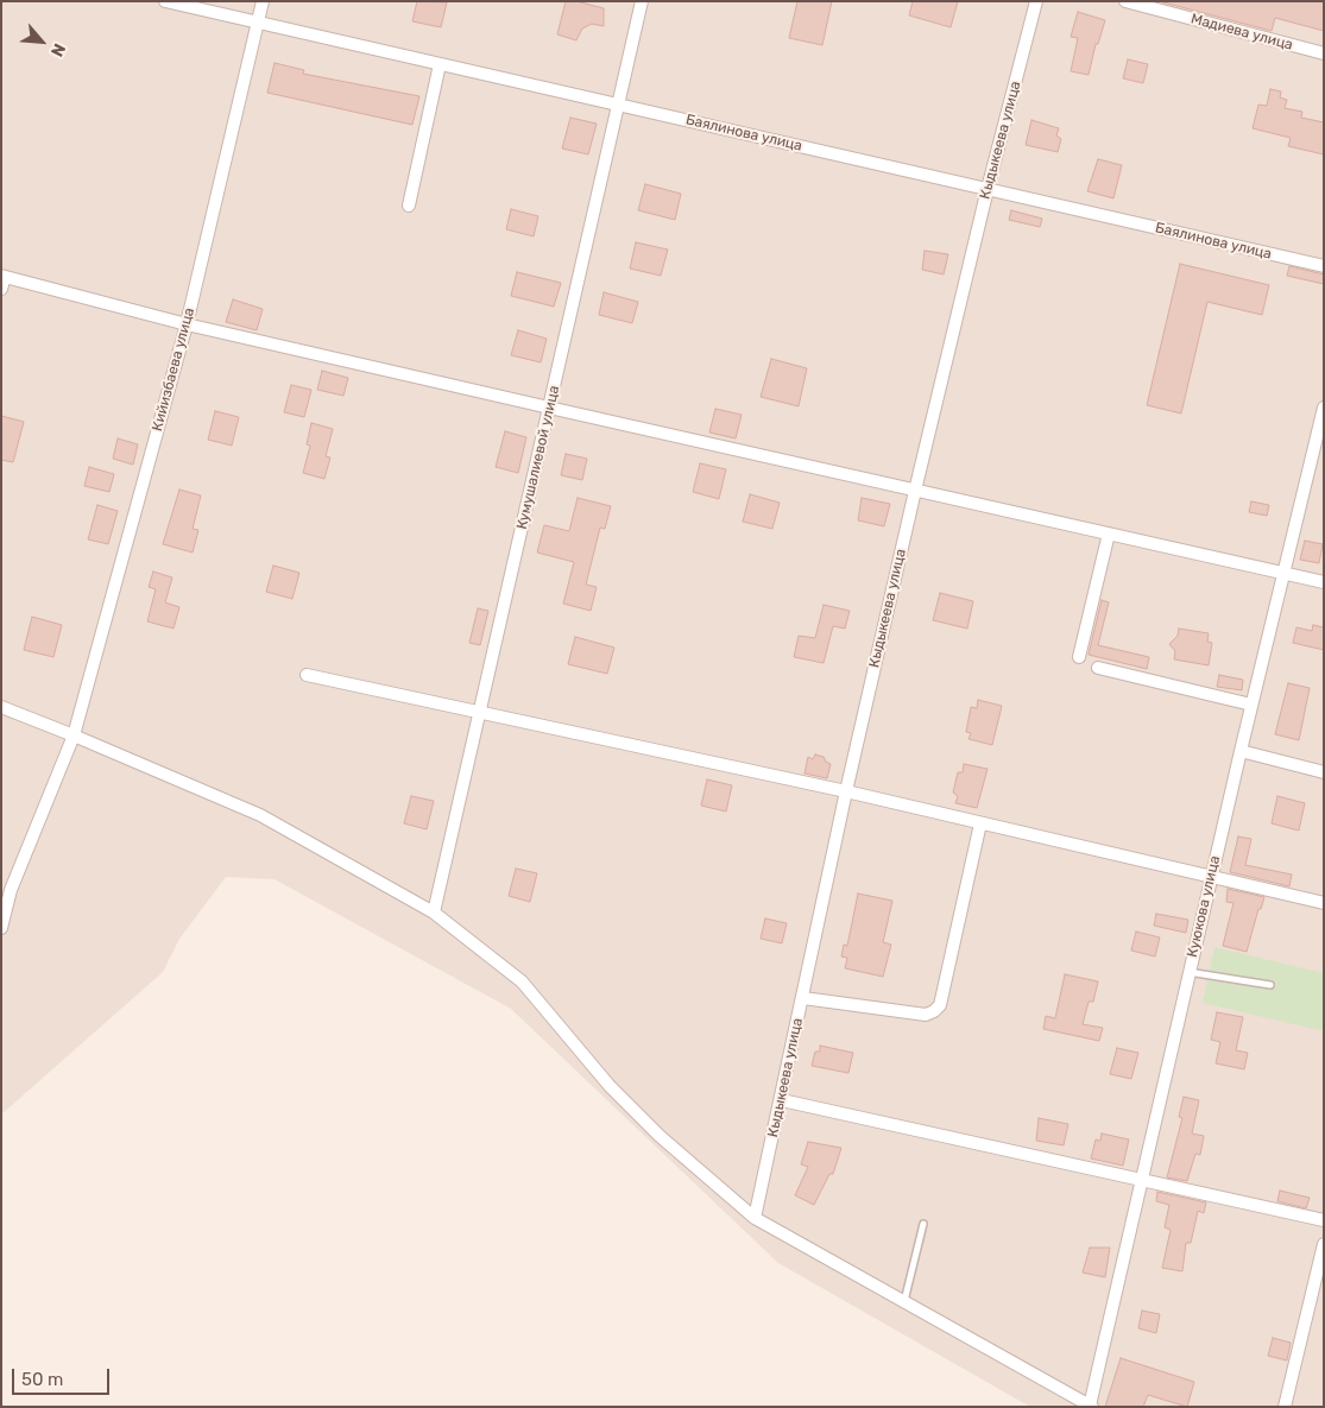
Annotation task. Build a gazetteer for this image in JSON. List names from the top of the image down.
{
  "streets": {
    "street": [
      "Мадиева улица",
      "Баялинова улица",
      "Кыдыкеева улица",
      "Кийизбаева улица",
      "Кумушалиевой улица",
      "Куюкова улица"
    ]
  },
  "crossings": [
    ["Баялинова улица", "Кыдыкеева улица"],
    ["Баялинова улица", "Кийизбаева улица"],
    ["Баялинова улица", "Кумушалиевой улица"]
  ],
  "scale_bar": "50 m",
  "north": "bottom right"
}
